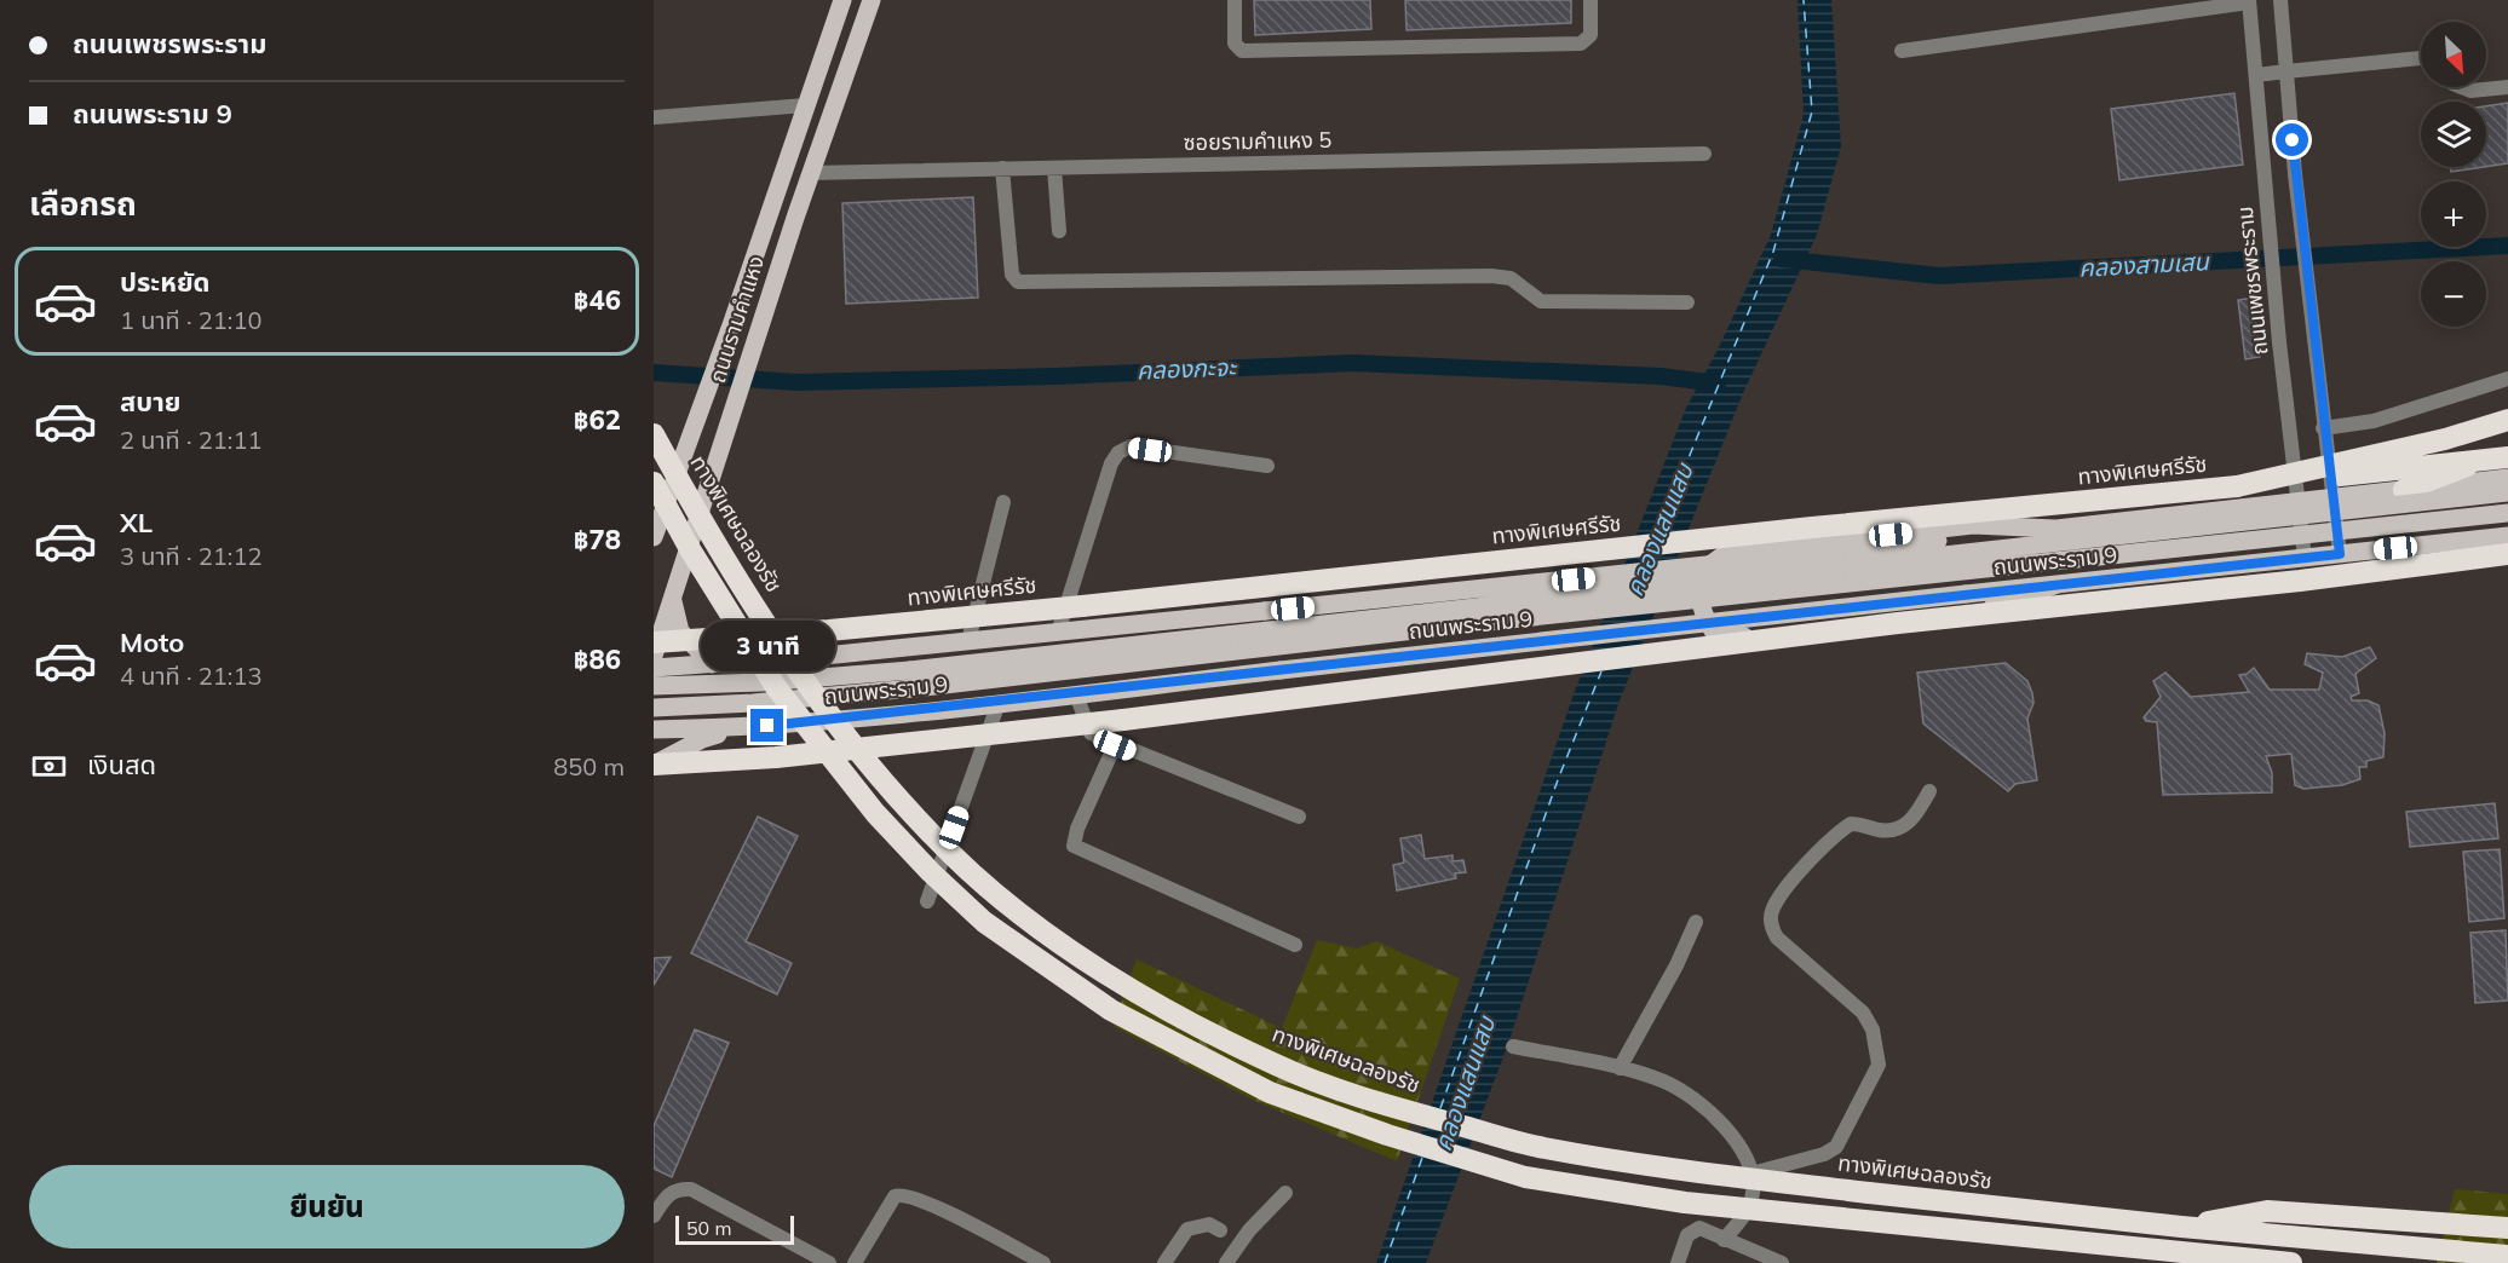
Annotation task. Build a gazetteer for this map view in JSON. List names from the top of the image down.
{
  "streets": {
    "highway": ["ทางพิเศษศรีรัช", "ทางพิเศษฉลองรัช"],
    "main road": ["ถนนรามคำแหง", "ถนนพระราม 9"],
    "street": ["ซอยรามคำแหง 5", "ถนนเพชรพระราม"]
  },
  "crossings": [
    ["ซอยรามคำแหง 5", "ถนนรามคำแหง"],
    ["ถนนเพชรพระราม", "ถนนพระราม 9"]
  ],
  "water": ["คลองสามเสน", "คลองกะจะ", "คลองแสนแสบ"],
  "scale_bar": "50 m",
  "north": "bottom right",
  "page": {
    "banner": ["ถนนเพชรพระราม", "ถนนพระราม 9"],
    "map_buttons": ["+", "−"],
    "heading": "เลือกรถ",
    "list": [
      {
        "name": "ประหยัด",
        "note": "1 นาที · 21:10",
        "value": "฿46"
      },
      {
        "name": "สบาย",
        "note": "2 นาที · 21:11",
        "value": "฿62"
      },
      {
        "name": "XL",
        "note": "3 นาที · 21:12",
        "value": "฿78"
      },
      {
        "name": "Moto",
        "note": "4 นาที · 21:13",
        "value": "฿86"
      }
    ],
    "bubble": "3 นาที",
    "pay": ["เงินสด", "850 m"],
    "buttons": "ยืนยัน",
    "scale": "50 m"
  }
}
